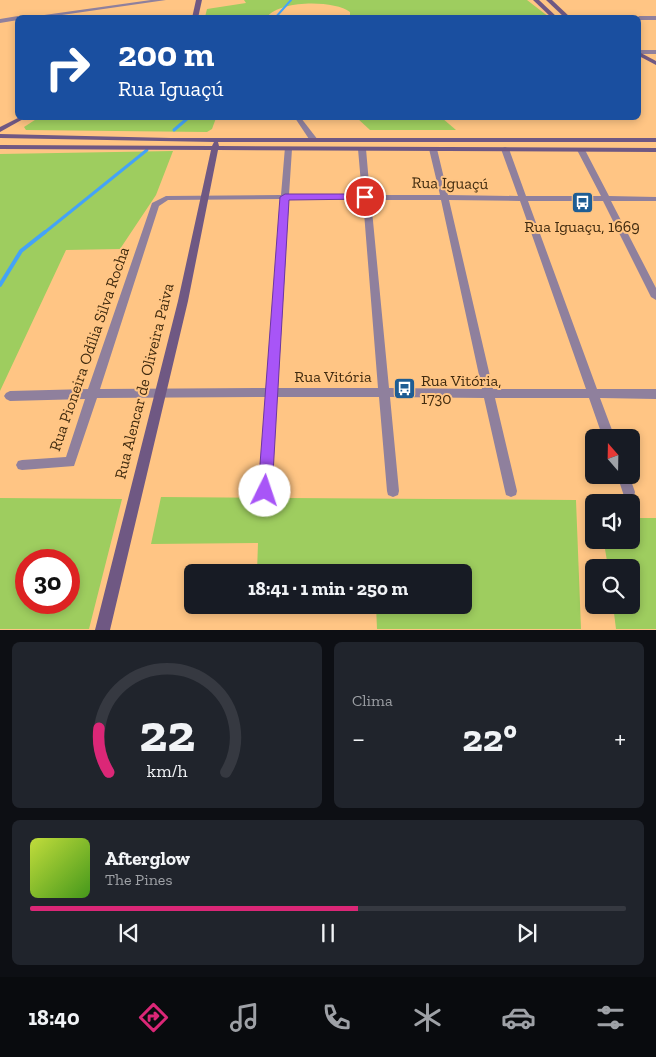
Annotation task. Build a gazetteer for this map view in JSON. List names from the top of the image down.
{
  "streets": {
    "main road": ["Rua Alencar de Oliveira Paiva"],
    "street": ["Rua Iguaçú", "Rua Pioneira Odília Silva Rocha", "Rua Vitória"]
  },
  "crossings": [
    ["Rua Iguaçú", "Rua Pioneira Odília Silva Rocha"],
    ["Rua Iguaçú", "Rua Alencar de Oliveira Paiva"],
    ["Rua Pioneira Odília Silva Rocha", "Rua Vitória"],
    ["Rua Vitória", "Rua Alencar de Oliveira Paiva"]
  ],
  "places": {
    "bus stop": ["Rua Iguaçu, 1669", "Rua Vitória, 1730"]
  },
  "north": "top",
  "page": {
    "turn": ["200 m", "Rua Iguaçú"],
    "limit": "30",
    "trip": "18:41 · 1 min · 250 m",
    "tile": "Clima",
    "heat": ["−", "22°", "+"],
    "song": ["Afterglow", "The Pines"],
    "tabs": "18:40",
    "gauge": ["22", "km/h"]
  }
}
